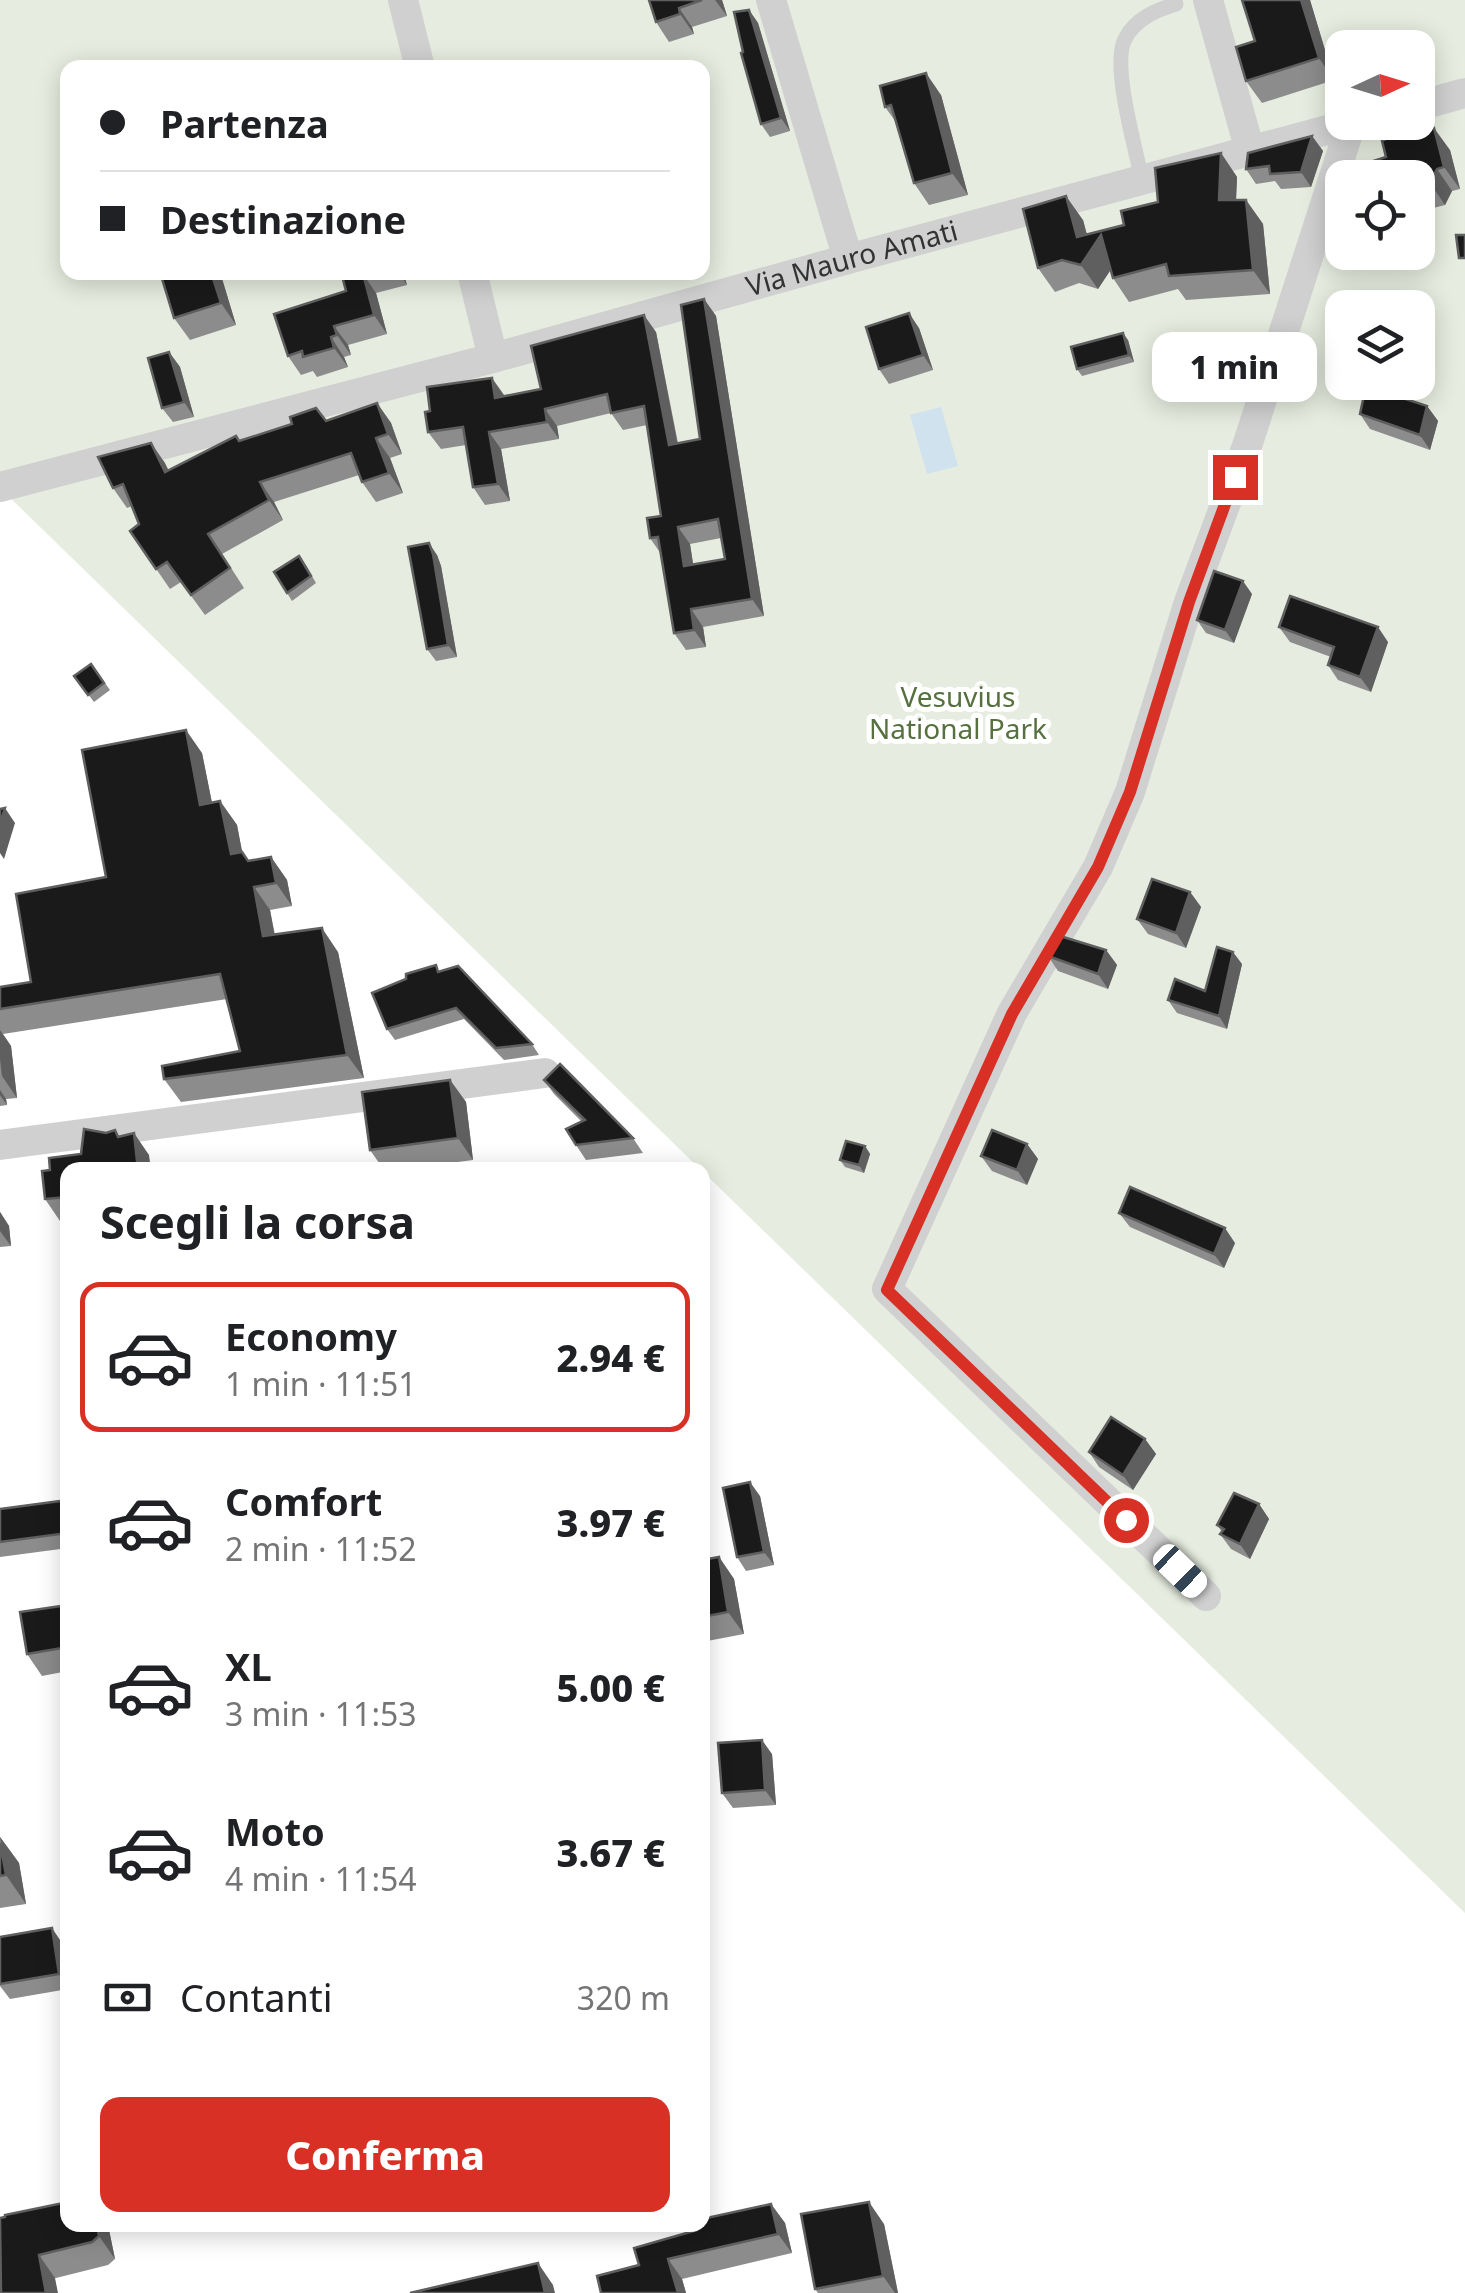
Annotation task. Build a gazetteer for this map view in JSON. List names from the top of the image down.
{
  "streets": {
    "street": ["Via Mauro Amati"]
  },
  "parks": ["Vesuvius National Park"],
  "north": "right",
  "page": {
    "banner": ["Partenza", "Destinazione"],
    "bubble": "1 min",
    "heading": "Scegli la corsa",
    "list": [
      {
        "name": "Economy",
        "note": "1 min · 11:51",
        "value": "2.94 €"
      },
      {
        "name": "Comfort",
        "note": "2 min · 11:52",
        "value": "3.97 €"
      },
      {
        "name": "XL",
        "note": "3 min · 11:53",
        "value": "5.00 €"
      },
      {
        "name": "Moto",
        "note": "4 min · 11:54",
        "value": "3.67 €"
      }
    ],
    "pay": ["Contanti", "320 m"],
    "buttons": "Conferma"
  }
}
